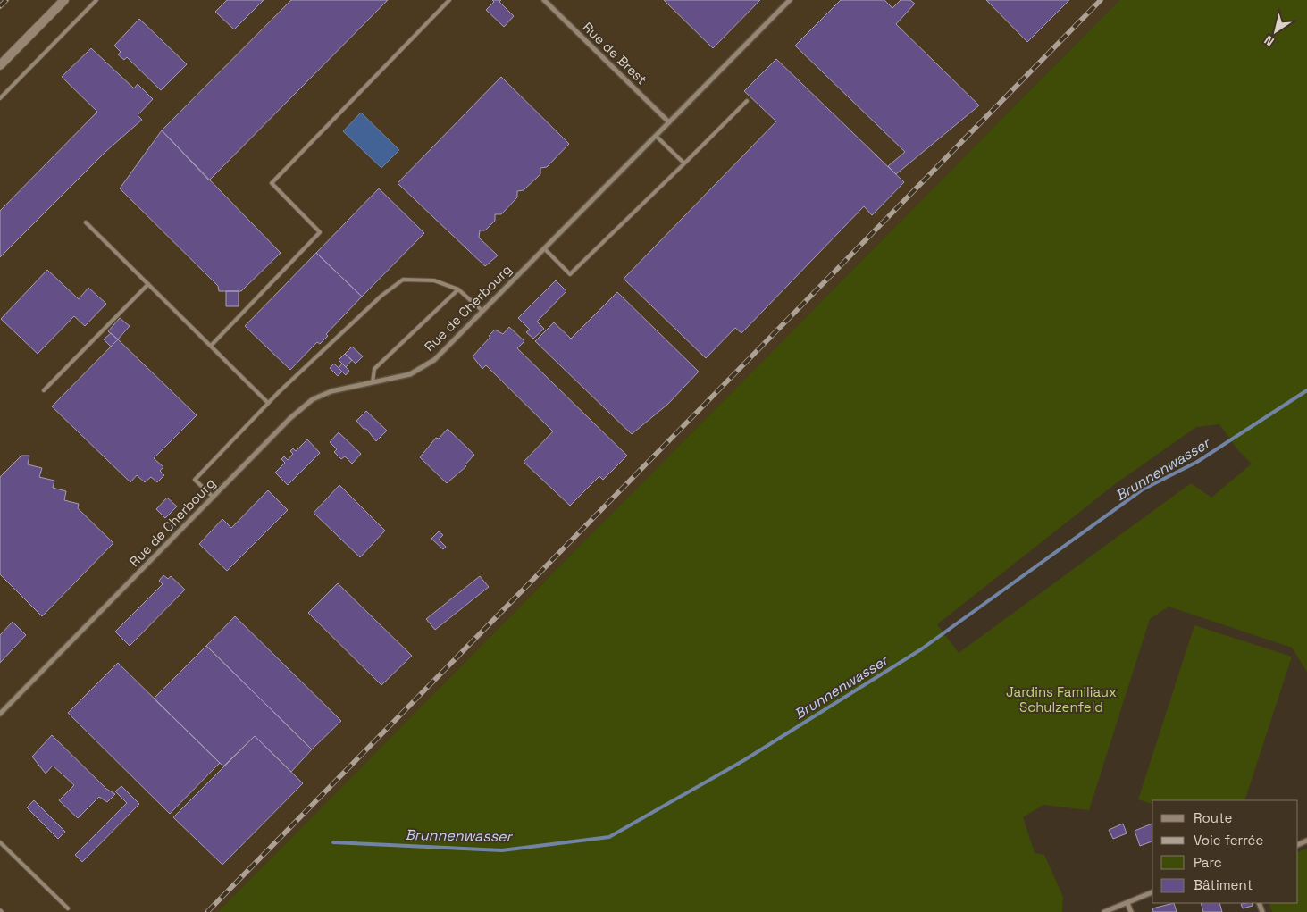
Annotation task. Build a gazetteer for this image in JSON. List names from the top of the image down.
{
  "streets": {
    "street": ["Rue de Brest", "Rue de Cherbourg"]
  },
  "crossings": [
    ["Rue de Brest", "Rue de Cherbourg"]
  ],
  "water": ["Brunnenwasser"],
  "parks": ["Jardins Familiaux Schulzenfeld"],
  "legend": [
    "Route",
    "Voie ferrée",
    "Parc",
    "Bâtiment"
  ],
  "north": "bottom left"
}
